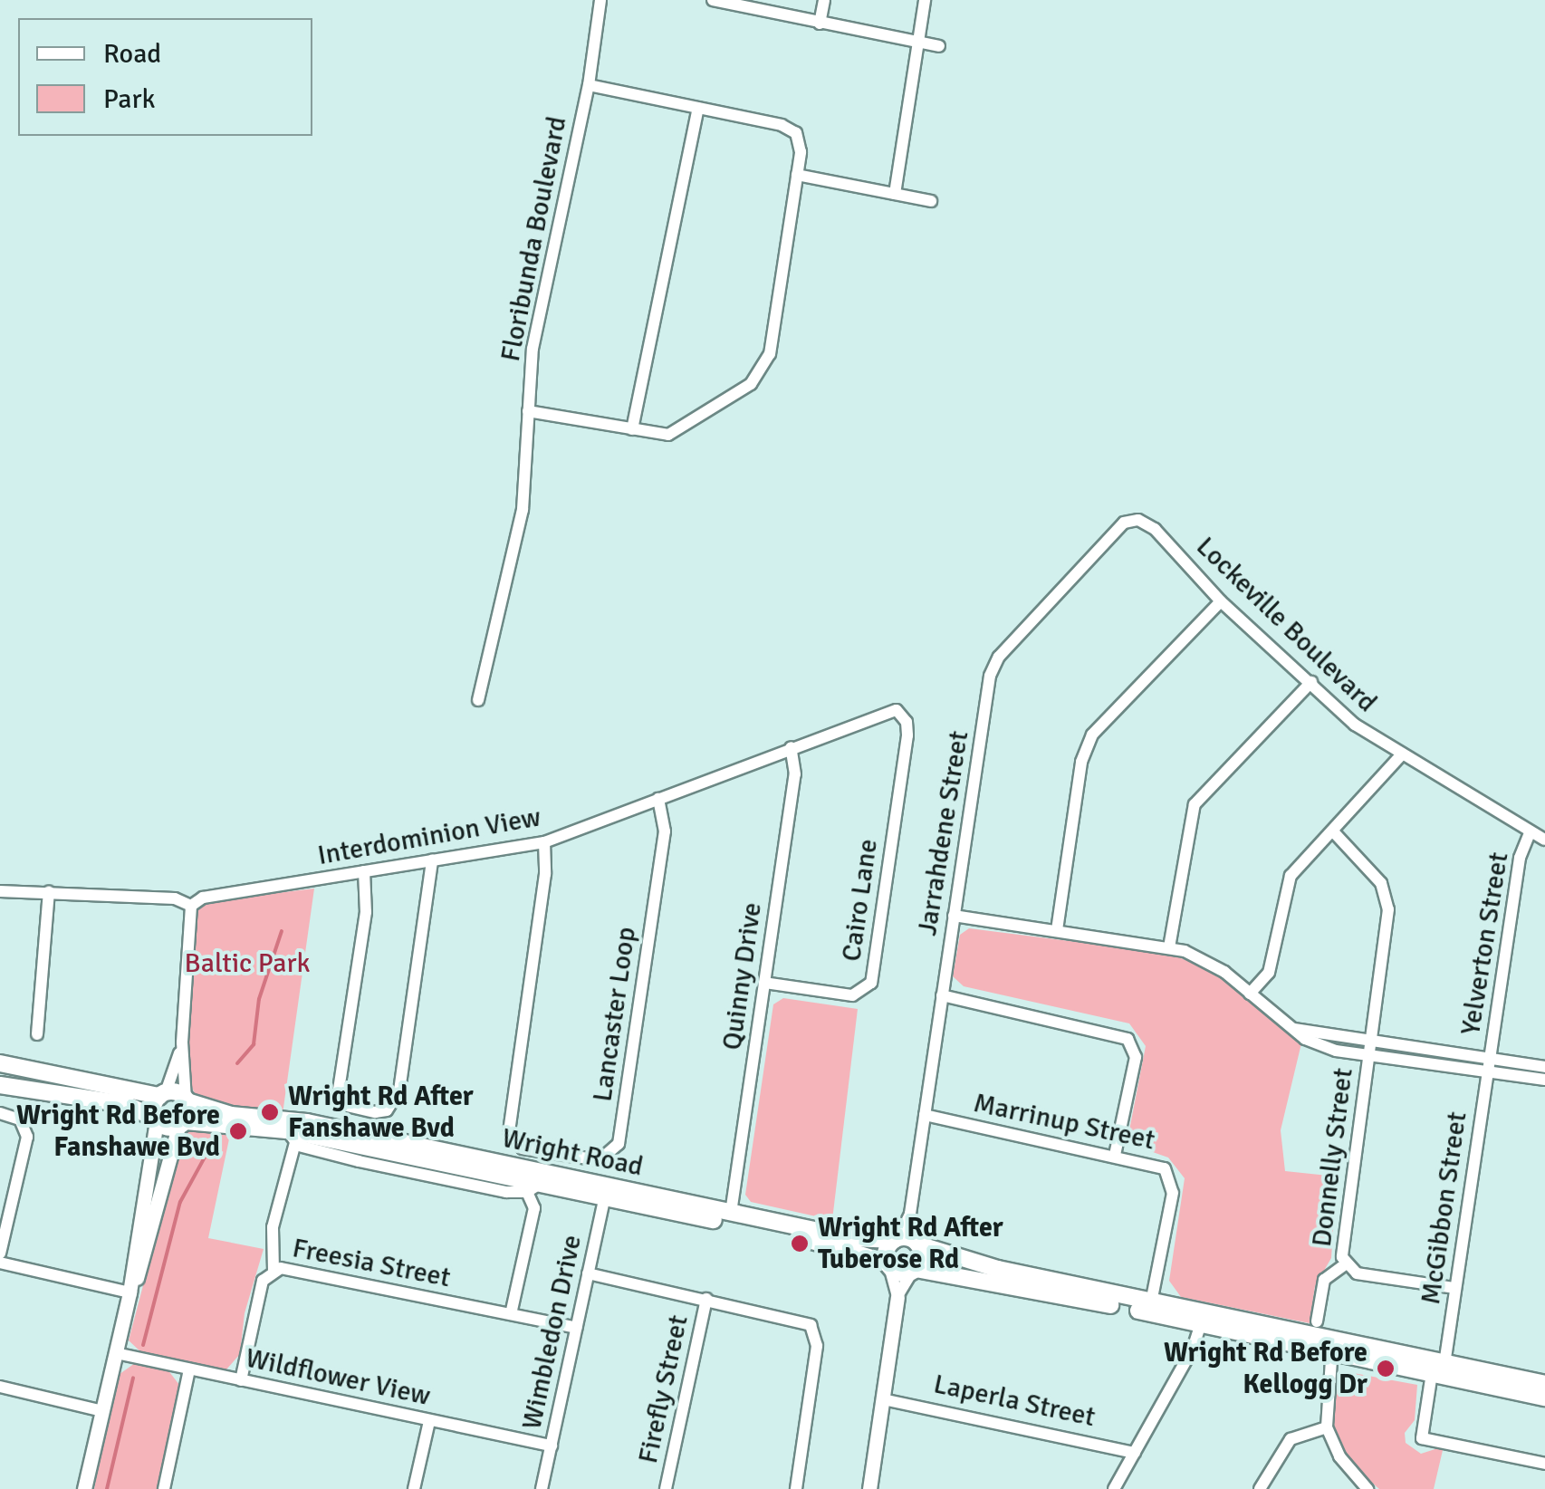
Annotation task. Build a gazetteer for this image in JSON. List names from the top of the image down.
{
  "streets": {
    "main road": ["Wright Road"],
    "street": [
      "Floribunda Boulevard",
      "Lockeville Boulevard",
      "Jarrahdene Street",
      "Interdominion View",
      "Cairo Lane",
      "Yelverton Street",
      "Quinny Drive",
      "Lancaster Loop",
      "Marrinup Street",
      "Donnelly Street",
      "McGibbon Street",
      "Freesia Street",
      "Wimbledon Drive",
      "Wildflower View",
      "Firefly Street",
      "Laperla Street"
    ]
  },
  "crossings": [
    ["Lockeville Boulevard", "Jarrahdene Street"],
    ["Lockeville Boulevard", "Yelverton Street"],
    ["Jarrahdene Street", "Marrinup Street"],
    ["Jarrahdene Street", "Wright Road"],
    ["Interdominion View", "Cairo Lane"],
    ["Interdominion View", "Quinny Drive"],
    ["Interdominion View", "Lancaster Loop"],
    ["Cairo Lane", "Quinny Drive"],
    ["Yelverton Street", "McGibbon Street"],
    ["Quinny Drive", "Wright Road"],
    ["Wright Road", "Wimbledon Drive"],
    ["Donnelly Street", "McGibbon Street"],
    ["Freesia Street", "Wimbledon Drive"],
    ["Freesia Street", "Wildflower View"],
    ["Wimbledon Drive", "Wildflower View"]
  ],
  "parks": ["Baltic Park"],
  "places": [
    "Wright Rd After Fanshawe Bvd",
    "Wright Rd Before Fanshawe Bvd",
    "Wright Rd After Tuberose Rd",
    "Wright Rd Before Kellogg Dr"
  ],
  "legend": ["Road", "Park"]
}
